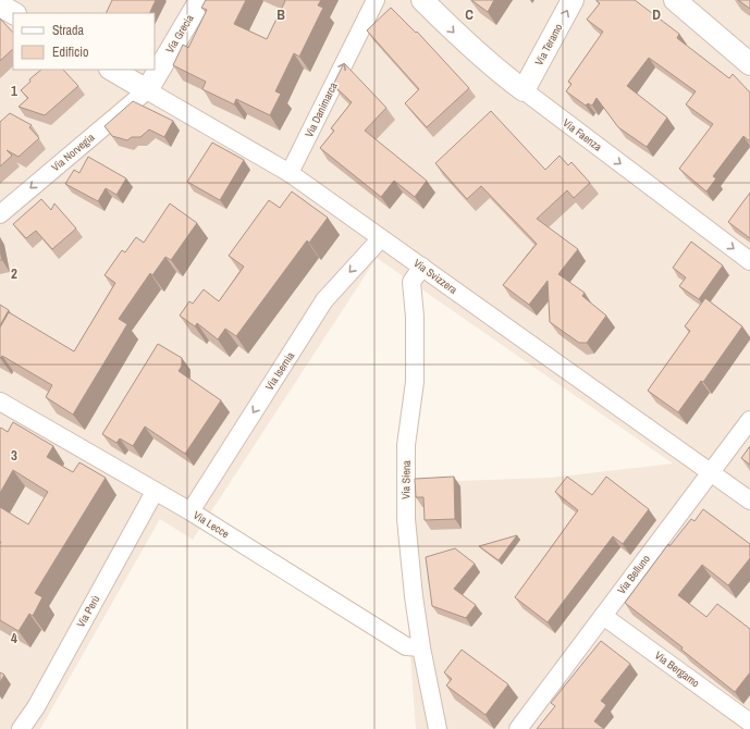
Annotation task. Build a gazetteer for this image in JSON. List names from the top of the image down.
{
  "streets": {
    "street": [
      "Via Grecia",
      "Via Teramo",
      "Via Danimarca",
      "Via Faenza",
      "Via Norvegia",
      "Via Svizzera",
      "Via Isernia",
      "Via Siena",
      "Via Lecce",
      "Via Belluno",
      "Via Perù",
      "Via Bergamo"
    ]
  },
  "crossings": [
    ["Via Grecia", "Via Norvegia"],
    ["Via Grecia", "Via Svizzera"],
    ["Via Teramo", "Via Faenza"],
    ["Via Danimarca", "Via Svizzera"],
    ["Via Norvegia", "Via Svizzera"],
    ["Via Svizzera", "Via Isernia"],
    ["Via Svizzera", "Via Siena"],
    ["Via Svizzera", "Via Belluno"],
    ["Via Isernia", "Via Lecce"],
    ["Via Siena", "Via Lecce"],
    ["Via Lecce", "Via Perù"],
    ["Via Belluno", "Via Bergamo"]
  ],
  "one_way": [
    "Via Teramo",
    "Via Danimarca",
    "Via Faenza",
    "Via Norvegia",
    "Via Isernia"
  ],
  "legend": ["Strada", "Edificio"],
  "grid": {
    "columns": ["B", "C", "D"],
    "rows": [
      "1",
      "2",
      "3",
      "4"
    ]
  }
}
